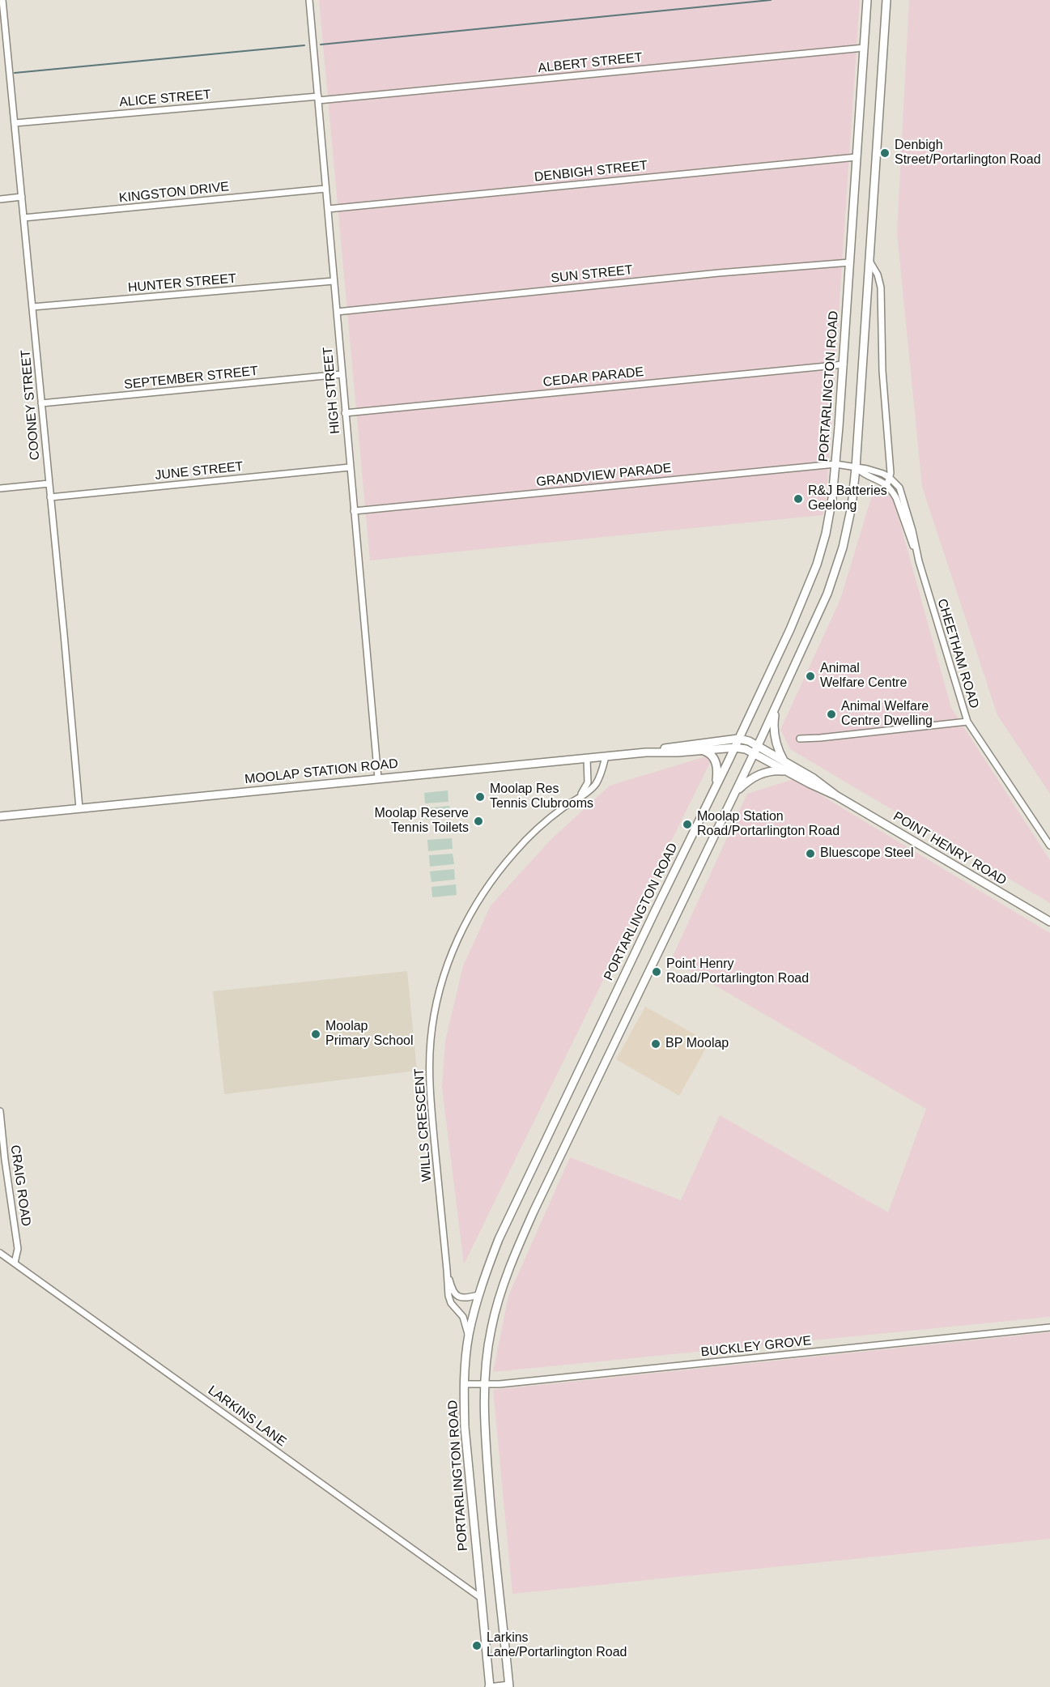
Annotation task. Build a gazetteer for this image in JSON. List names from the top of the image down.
{
  "streets": {
    "main road": ["PORTARLINGTON ROAD", "MOOLAP STATION ROAD", "POINT HENRY ROAD"],
    "street": [
      "ALBERT STREET",
      "ALICE STREET",
      "DENBIGH STREET",
      "KINGSTON DRIVE",
      "SUN STREET",
      "HUNTER STREET",
      "CEDAR PARADE",
      "SEPTEMBER STREET",
      "HIGH STREET",
      "COONEY STREET",
      "JUNE STREET",
      "GRANDVIEW PARADE",
      "CHEETHAM ROAD",
      "WILLS CRESCENT",
      "CRAIG ROAD",
      "BUCKLEY GROVE",
      "LARKINS LANE"
    ]
  },
  "crossings": [
    ["ALBERT STREET", "ALICE STREET"],
    ["ALBERT STREET", "PORTARLINGTON ROAD"],
    ["ALBERT STREET", "HIGH STREET"],
    ["ALICE STREET", "HIGH STREET"],
    ["ALICE STREET", "COONEY STREET"],
    ["DENBIGH STREET", "PORTARLINGTON ROAD"],
    ["DENBIGH STREET", "HIGH STREET"],
    ["KINGSTON DRIVE", "HIGH STREET"],
    ["KINGSTON DRIVE", "COONEY STREET"],
    ["SUN STREET", "PORTARLINGTON ROAD"],
    ["SUN STREET", "HIGH STREET"],
    ["HUNTER STREET", "HIGH STREET"],
    ["HUNTER STREET", "COONEY STREET"],
    ["CEDAR PARADE", "PORTARLINGTON ROAD"],
    ["CEDAR PARADE", "HIGH STREET"],
    ["SEPTEMBER STREET", "HIGH STREET"],
    ["SEPTEMBER STREET", "COONEY STREET"],
    ["PORTARLINGTON ROAD", "GRANDVIEW PARADE"],
    ["PORTARLINGTON ROAD", "MOOLAP STATION ROAD"],
    ["PORTARLINGTON ROAD", "POINT HENRY ROAD"],
    ["PORTARLINGTON ROAD", "WILLS CRESCENT"],
    ["PORTARLINGTON ROAD", "BUCKLEY GROVE"],
    ["PORTARLINGTON ROAD", "LARKINS LANE"],
    ["HIGH STREET", "JUNE STREET"],
    ["HIGH STREET", "GRANDVIEW PARADE"],
    ["HIGH STREET", "MOOLAP STATION ROAD"],
    ["COONEY STREET", "JUNE STREET"],
    ["COONEY STREET", "MOOLAP STATION ROAD"],
    ["MOOLAP STATION ROAD", "POINT HENRY ROAD"],
    ["MOOLAP STATION ROAD", "WILLS CRESCENT"],
    ["CRAIG ROAD", "LARKINS LANE"]
  ],
  "places": [
    "Denbigh Street/Portarlington Road",
    "R&J Batteries Geelong",
    "Animal Welfare Centre",
    "Animal Welfare Centre Dwelling",
    "Moolap Res Tennis Clubrooms",
    "Moolap Reserve Tennis Toilets",
    "Moolap Station Road/Portarlington Road",
    "Bluescope Steel",
    "Point Henry Road/Portarlington Road",
    "Moolap Primary School",
    "BP Moolap",
    "Larkins Lane/Portarlington Road"
  ]
}
